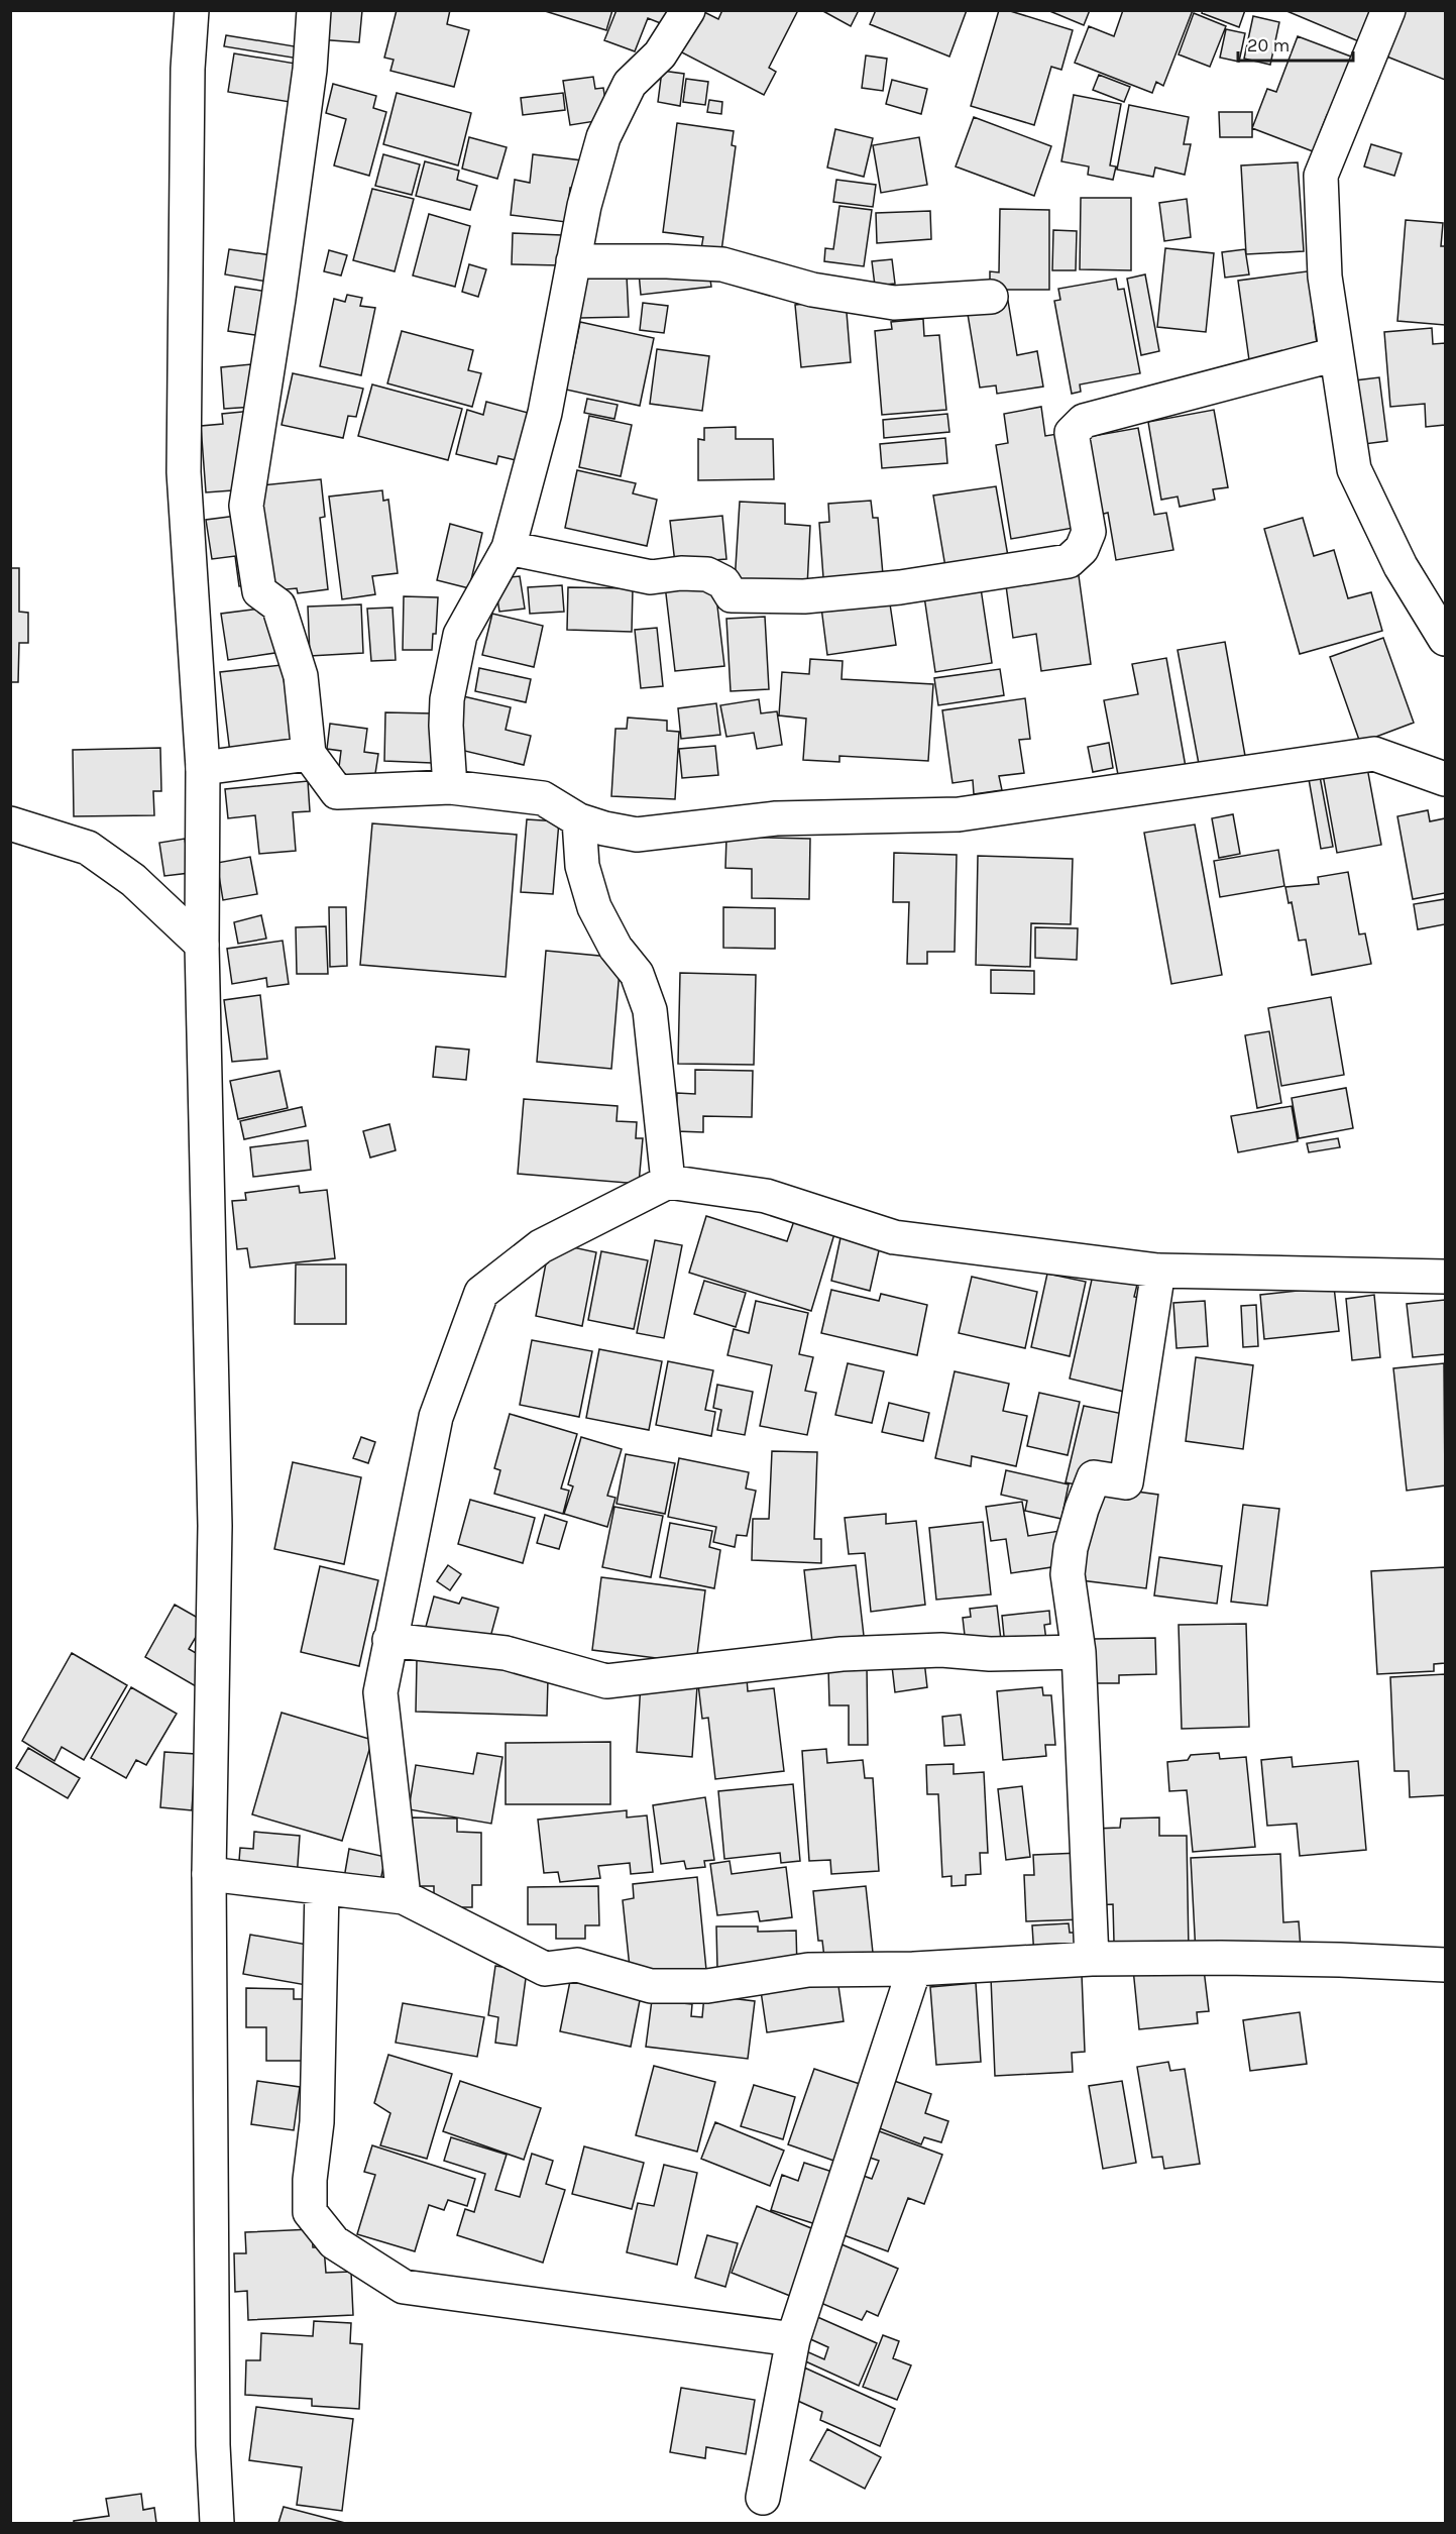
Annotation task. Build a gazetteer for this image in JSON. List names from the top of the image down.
{
  "scale_bar": "20 m"
}
